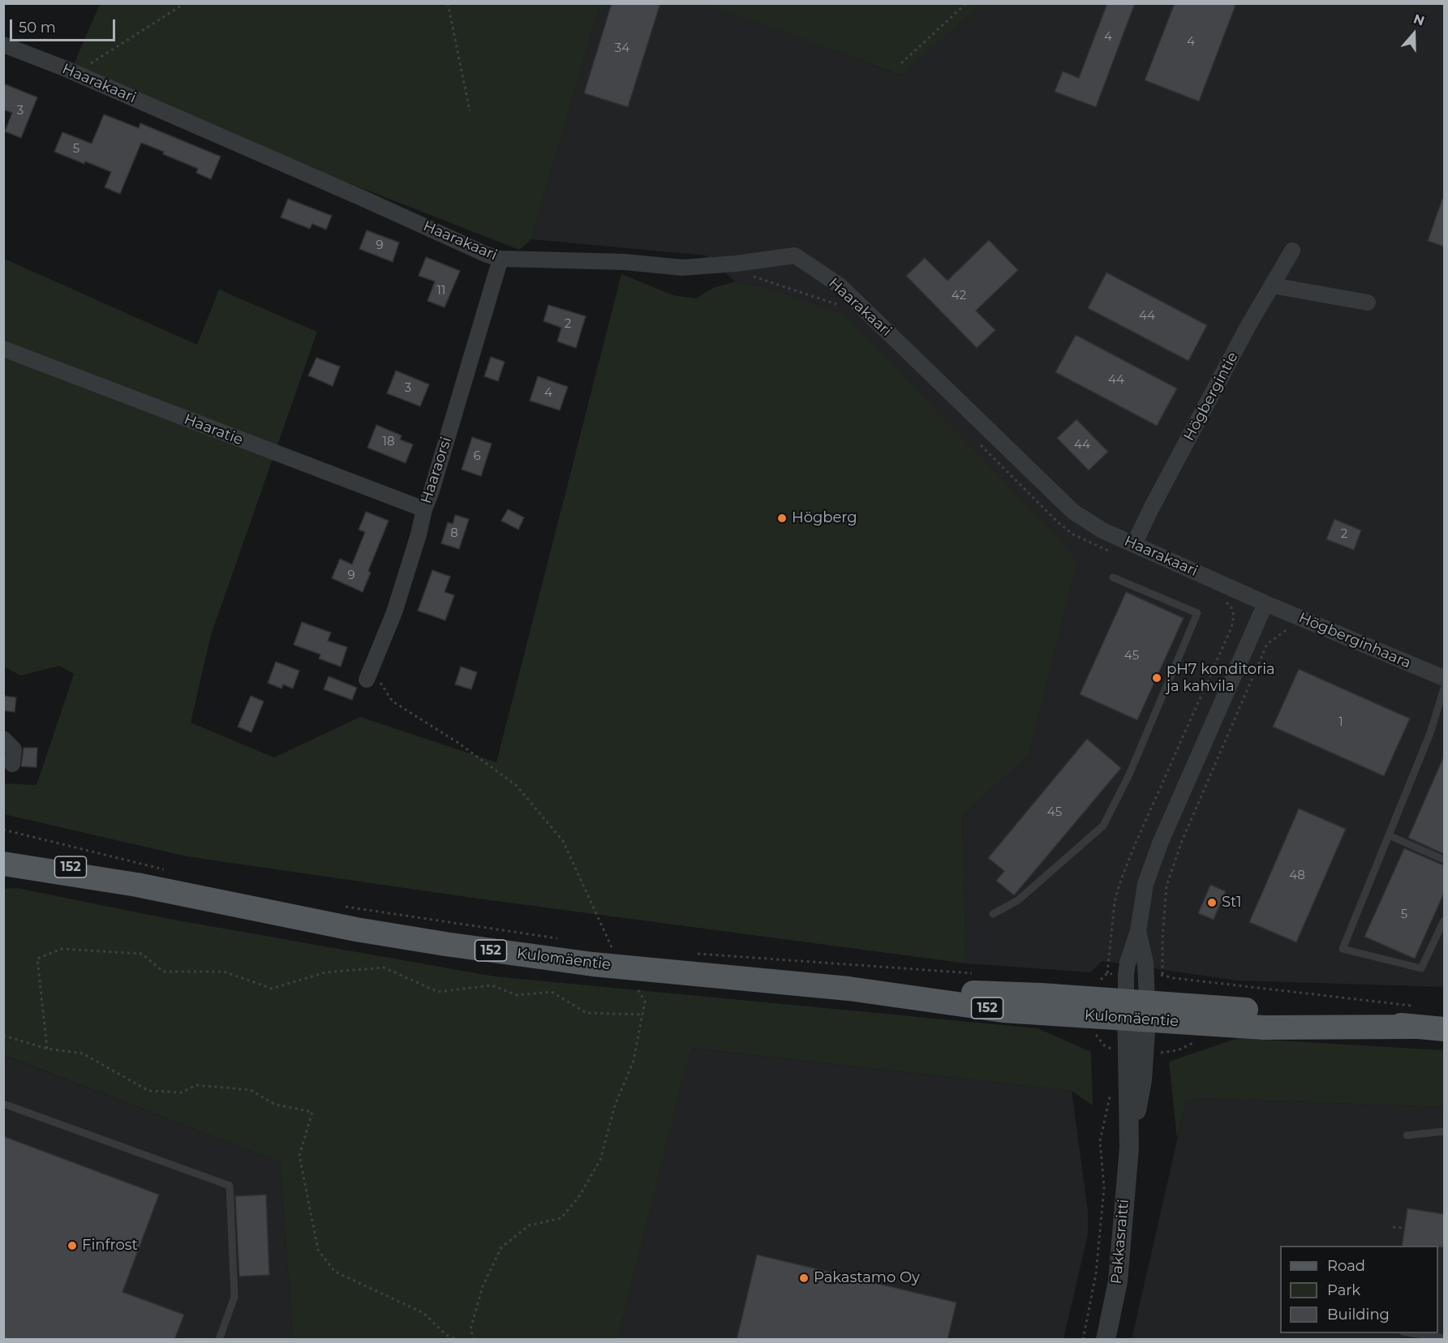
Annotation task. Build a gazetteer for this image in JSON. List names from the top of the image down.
{
  "streets": {
    "main road": ["152", "Kulomäentie"],
    "street": [
      "Haarakaari",
      "Högbergintie",
      "Haaratie",
      "Haaraorsi",
      "Högberginhaara",
      "Pakkasraitti"
    ]
  },
  "crossings": [
    ["Haarakaari", "Högbergintie"],
    ["Haarakaari", "Haaraorsi"],
    ["Haarakaari", "Högberginhaara"],
    ["Haaratie", "Haaraorsi"],
    ["Kulomäentie", "Pakkasraitti"]
  ],
  "places": [
    "Högberg",
    "pH7 konditoria ja kahvila",
    "St1",
    "Finfrost",
    "Pakastamo Oy"
  ],
  "house_numbers": [
    "4",
    "4",
    "34",
    "3",
    "5",
    "9",
    "11",
    "42",
    "44",
    "2",
    "44",
    "3",
    "4",
    "18",
    "44",
    "6",
    "8",
    "2",
    "9",
    "45",
    "1",
    "45",
    "48",
    "5"
  ],
  "legend": ["Road", "Park", "Building"],
  "scale_bar": "50 m",
  "north": "top"
}
